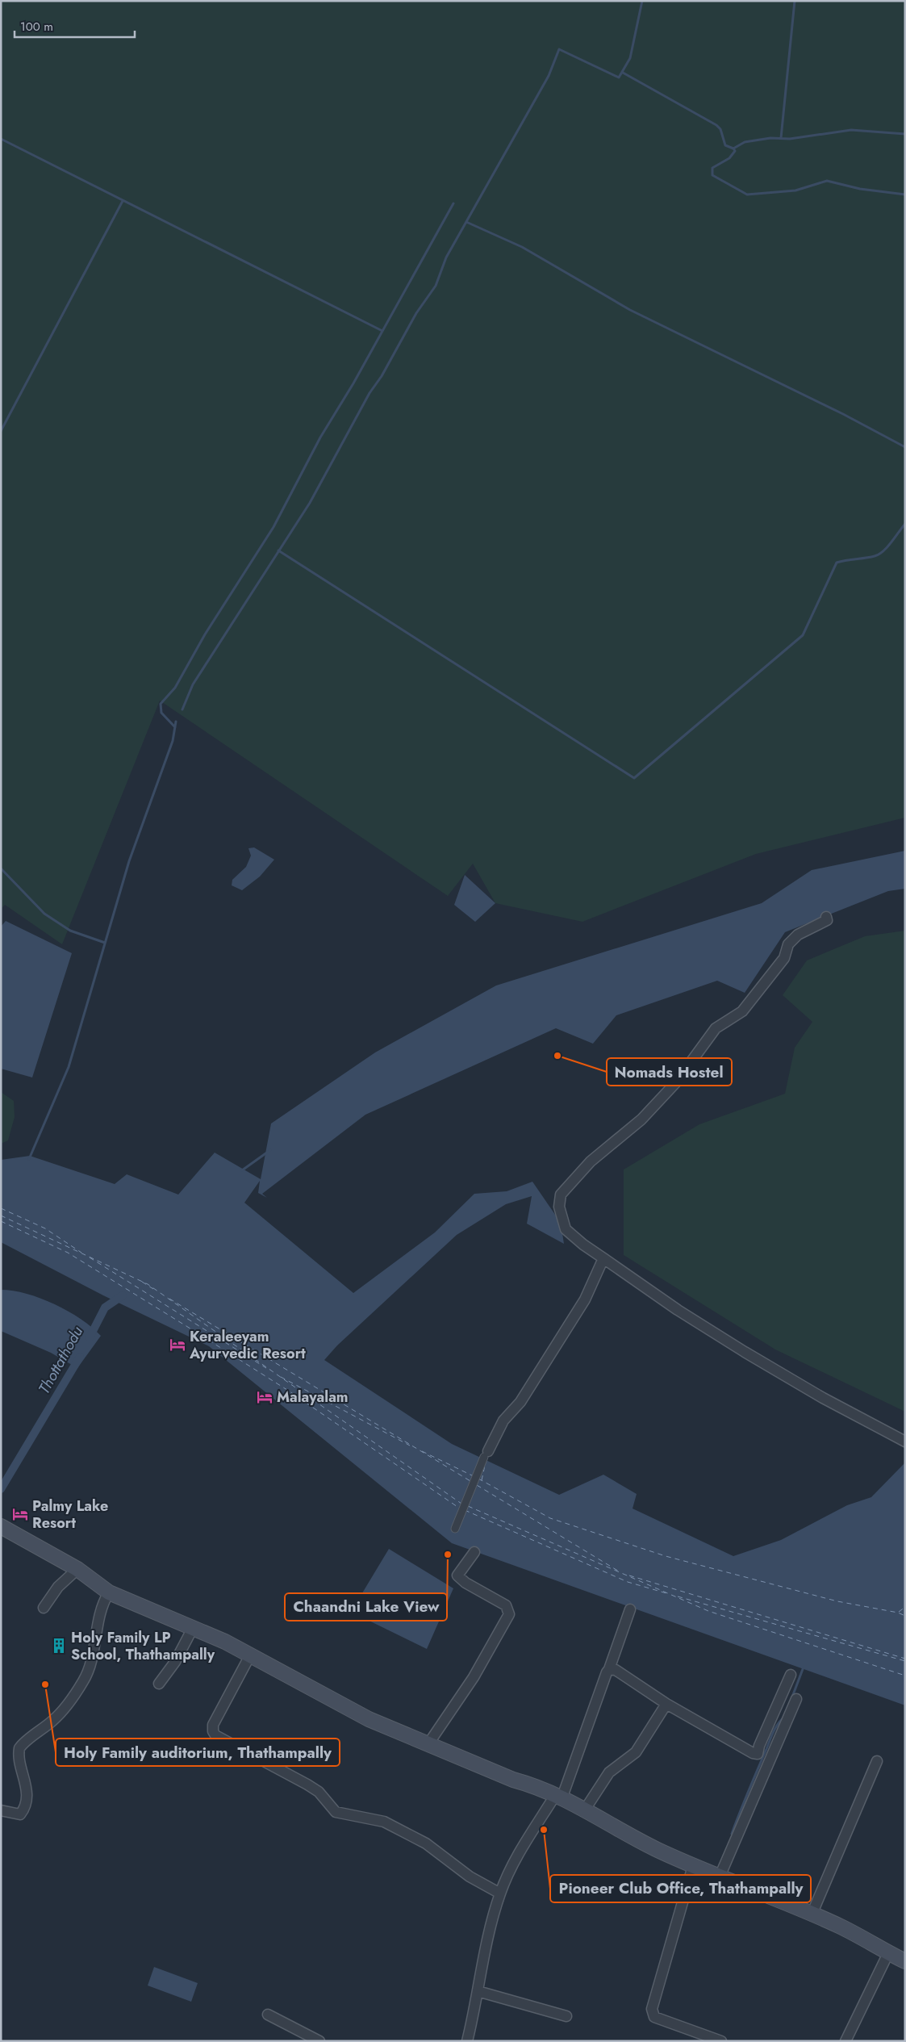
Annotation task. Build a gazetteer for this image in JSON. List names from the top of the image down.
{
  "water": ["Thottathodu"],
  "places": {
    "other": [
      "Nomads Hostel",
      "Chaandni Lake View",
      "Holy Family auditorium, Thathampally",
      "Pioneer Club Office, Thathampally"
    ],
    "hotel": ["Keraleeyam Ayurvedic Resort", "Malayalam", "Palmy Lake Resort"],
    "building": ["Holy Family LP School, Thathampally"]
  },
  "scale_bar": "100 m"
}
